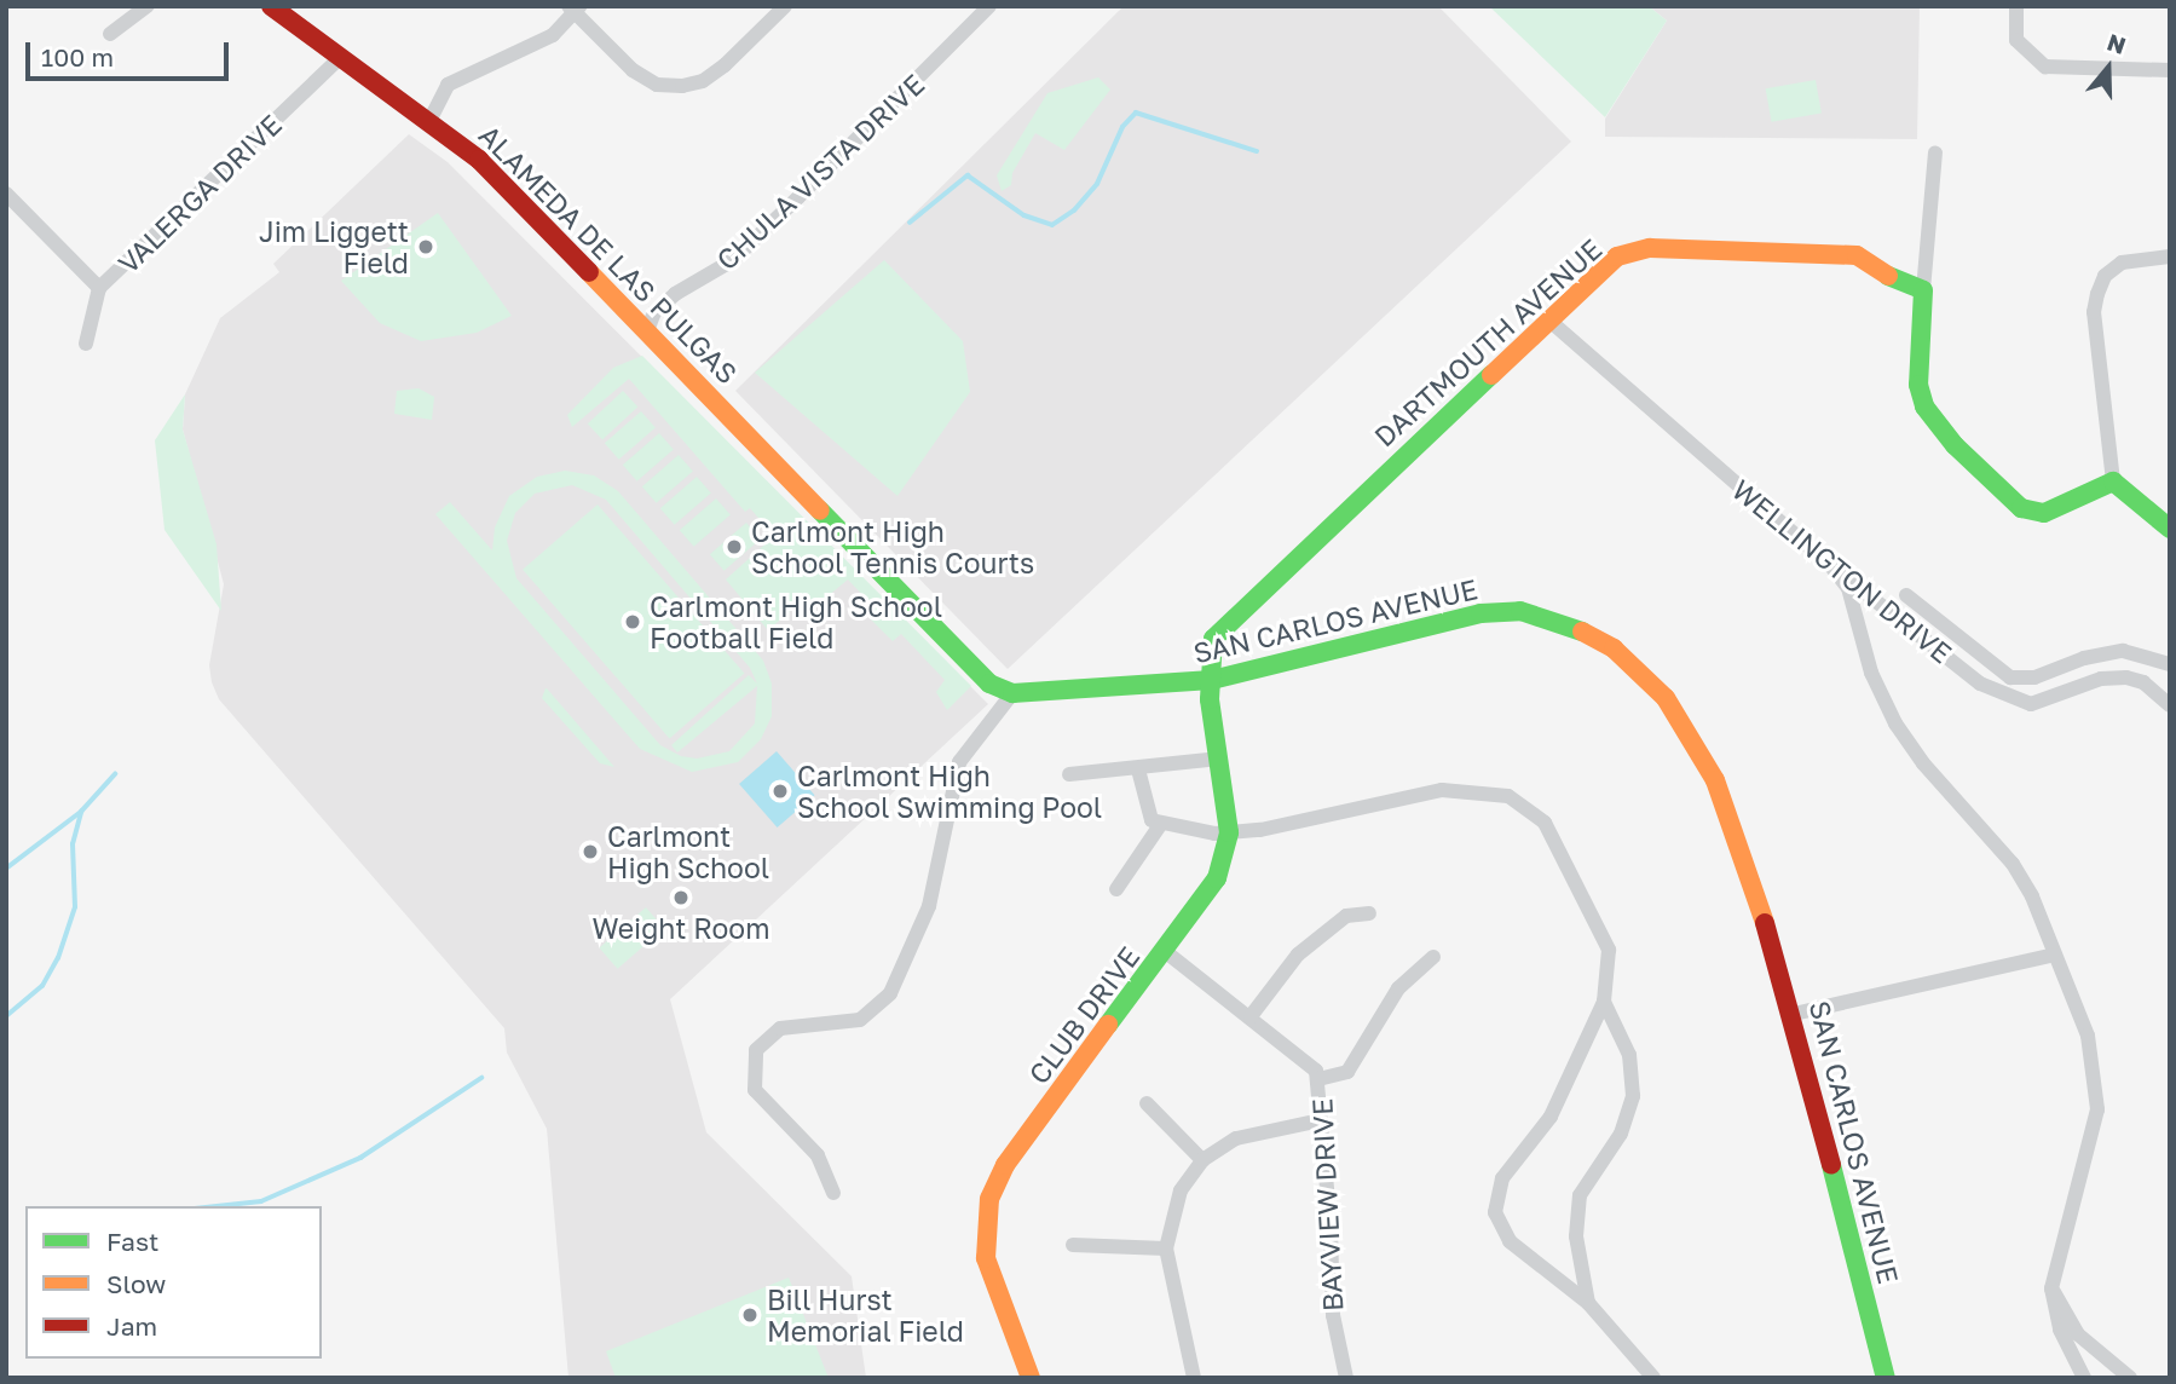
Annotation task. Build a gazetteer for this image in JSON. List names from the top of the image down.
{
  "streets": {
    "main road": [
      "ALAMEDA DE LAS PULGAS",
      "DARTMOUTH AVENUE",
      "SAN CARLOS AVENUE",
      "CLUB DRIVE"
    ],
    "street": [
      "CHULA VISTA DRIVE",
      "VALERGA DRIVE",
      "WELLINGTON DRIVE",
      "BAYVIEW DRIVE"
    ]
  },
  "crossings": [
    ["CHULA VISTA DRIVE", "ALAMEDA DE LAS PULGAS"],
    ["VALERGA DRIVE", "ALAMEDA DE LAS PULGAS"],
    ["ALAMEDA DE LAS PULGAS", "SAN CARLOS AVENUE"],
    ["DARTMOUTH AVENUE", "WELLINGTON DRIVE"],
    ["DARTMOUTH AVENUE", "SAN CARLOS AVENUE"],
    ["DARTMOUTH AVENUE", "CLUB DRIVE"],
    ["SAN CARLOS AVENUE", "CLUB DRIVE"],
    ["CLUB DRIVE", "BAYVIEW DRIVE"]
  ],
  "places": [
    "Jim Liggett Field",
    "Carlmont High School Tennis Courts",
    "Carlmont High School Football Field",
    "Carlmont High School Swimming Pool",
    "Carlmont High School",
    "Weight Room",
    "Bill Hurst Memorial Field"
  ],
  "legend": ["Fast", "Slow", "Jam"],
  "scale_bar": "100 m",
  "north": "top"
}
